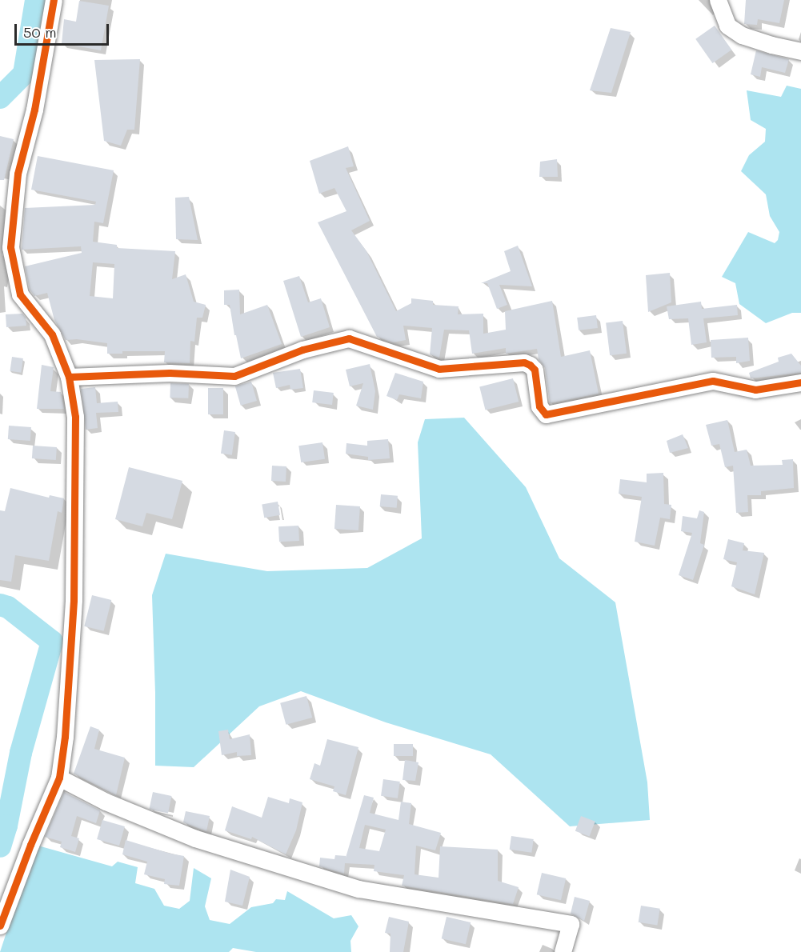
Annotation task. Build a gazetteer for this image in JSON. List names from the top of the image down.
{
  "scale_bar": "50 m"
}
